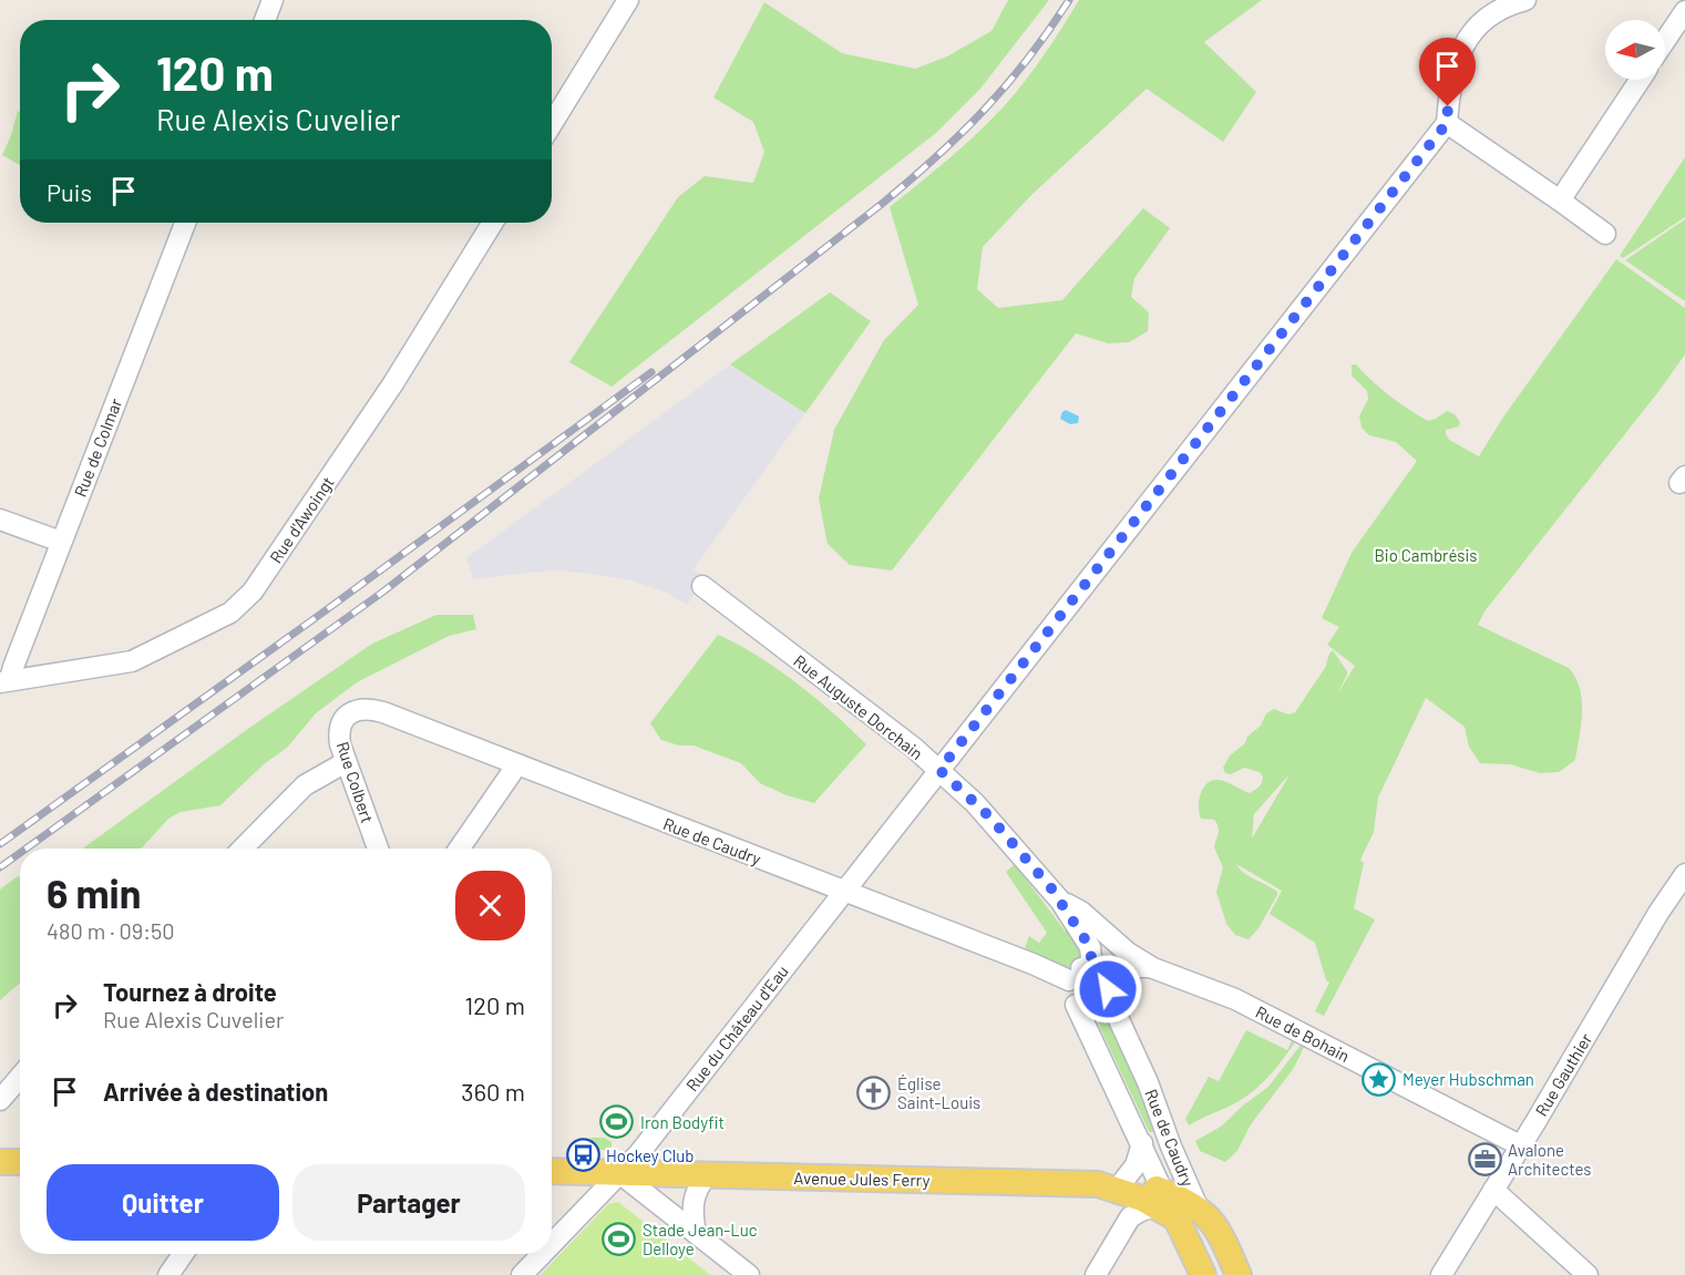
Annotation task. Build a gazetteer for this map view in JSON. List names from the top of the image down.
{
  "streets": {
    "main road": ["Rue de Caudry", "Avenue Jules Ferry"],
    "street": [
      "Rue de Colmar",
      "Rue d'Awoingt",
      "Rue Auguste Dorchain",
      "Rue Colbert",
      "Rue du Château d'Eau",
      "Rue de Bohain",
      "Rue Gauthier"
    ]
  },
  "crossings": [
    ["Rue de Colmar", "Rue d'Awoingt"],
    ["Rue Auguste Dorchain", "Rue de Caudry"],
    ["Rue Auguste Dorchain", "Rue du Château d'Eau"],
    ["Rue Auguste Dorchain", "Rue de Bohain"],
    ["Rue Colbert", "Rue de Caudry"],
    ["Rue de Caudry", "Rue du Château d'Eau"],
    ["Rue de Caudry", "Rue de Bohain"],
    ["Rue de Caudry", "Avenue Jules Ferry"],
    ["Rue du Château d'Eau", "Avenue Jules Ferry"],
    ["Rue de Bohain", "Rue Gauthier"]
  ],
  "parks": ["Bio Cambrésis"],
  "places": {
    "place": ["Meyer Hubschman"],
    "church": ["Église Saint-Louis"],
    "sports": ["Iron Bodyfit", "Stade Jean-Luc Delloye"],
    "bus stop": ["Hockey Club"],
    "office": ["Avalone Architectes"]
  },
  "north": "left",
  "page": {
    "turn": ["120 m", "Rue Alexis Cuvelier"],
    "then": "Puis",
    "heading": ["6 min", "480 m · 09:50"],
    "list": [
      {
        "name": "Tournez à droite",
        "note": "Rue Alexis Cuvelier",
        "value": "120 m"
      },
      {
        "name": "Arrivée à destination",
        "value": "360 m"
      }
    ],
    "buttons": ["Quitter", "Partager"]
  }
}
